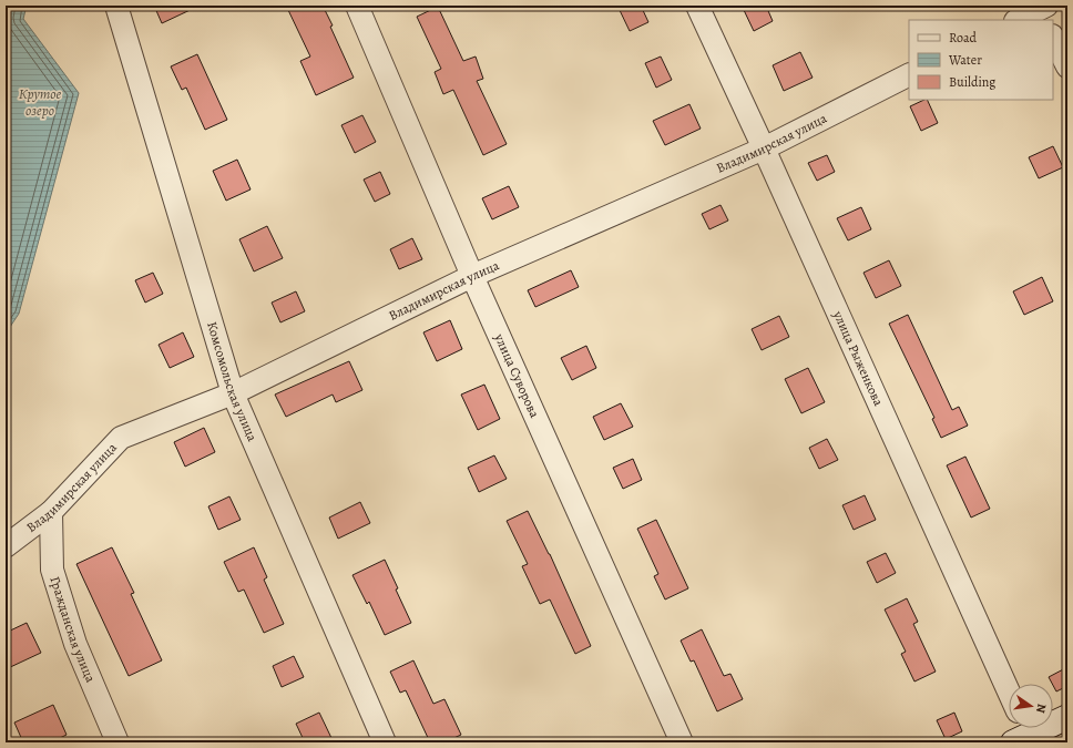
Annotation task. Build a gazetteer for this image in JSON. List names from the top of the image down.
{
  "streets": {
    "street": [
      "Владимирская улица",
      "улица Рыженкова",
      "улица Суворова",
      "Комсомольская улица",
      "Гражданская улица"
    ]
  },
  "crossings": [
    ["Владимирская улица", "улица Рыженкова"],
    ["Владимирская улица", "улица Суворова"],
    ["Владимирская улица", "Комсомольская улица"],
    ["Владимирская улица", "Гражданская улица"]
  ],
  "water": ["Крутое озеро"],
  "legend": ["Road", "Water", "Building"],
  "north": "right"
}
